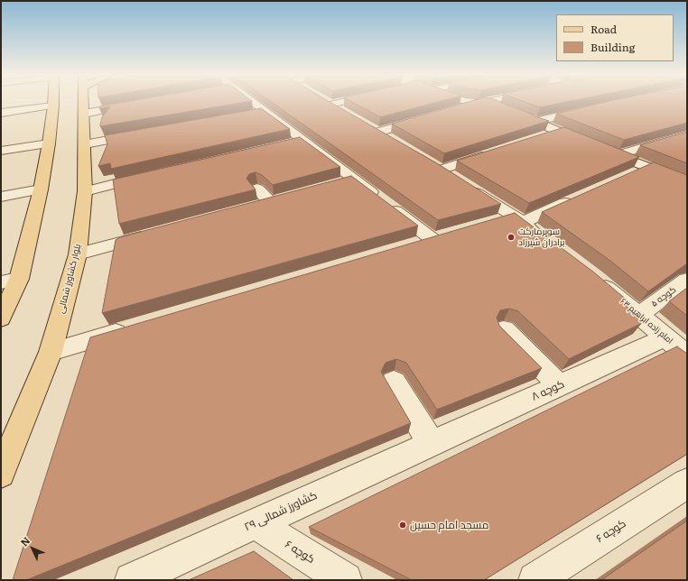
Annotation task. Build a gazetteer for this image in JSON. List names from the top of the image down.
{
  "streets": {
    "main road": ["بلوار کشاورز شمالی"],
    "street": [
      "کوچه ۵",
      "امام زاده ابراهیم ۶۳",
      "کوچه ۸",
      "کشاورز شمالی ۲۹",
      "کوچه ۶"
    ]
  },
  "crossings": [
    ["کوچه ۵", "امام زاده ابراهیم ۶۳"],
    ["امام زاده ابراهیم ۶۳", "کوچه ۸"],
    ["کوچه ۸", "کشاورز شمالی ۲۹"],
    ["کشاورز شمالی ۲۹", "کوچه ۶"]
  ],
  "places": ["سوپرمارکت برادران شیرزاد", "مسجد امام حسین"],
  "legend": ["Road", "Building"],
  "north": "top left"
}
